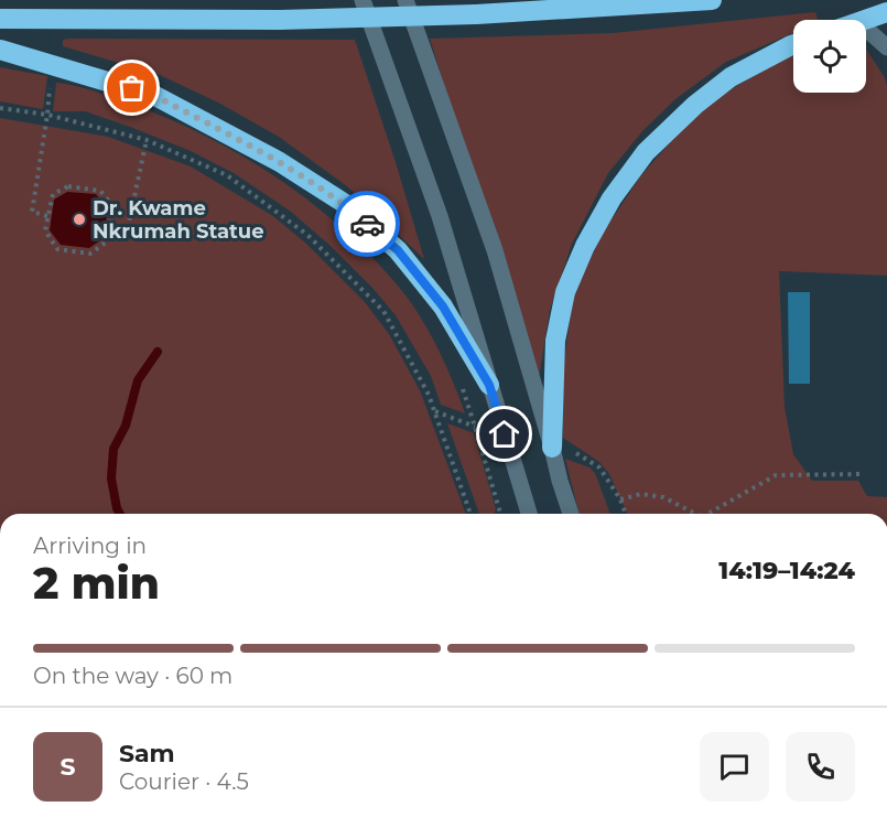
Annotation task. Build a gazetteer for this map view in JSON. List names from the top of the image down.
{
  "places": ["Dr. Kwame Nkrumah Statue"],
  "page": {
    "heading": ["2 min", "Arriving in", "14:19–14:24"],
    "panel": ["Sam", "Courier · 4.5"],
    "bar": "On the way · 60 m",
    "round": "S"
  }
}
